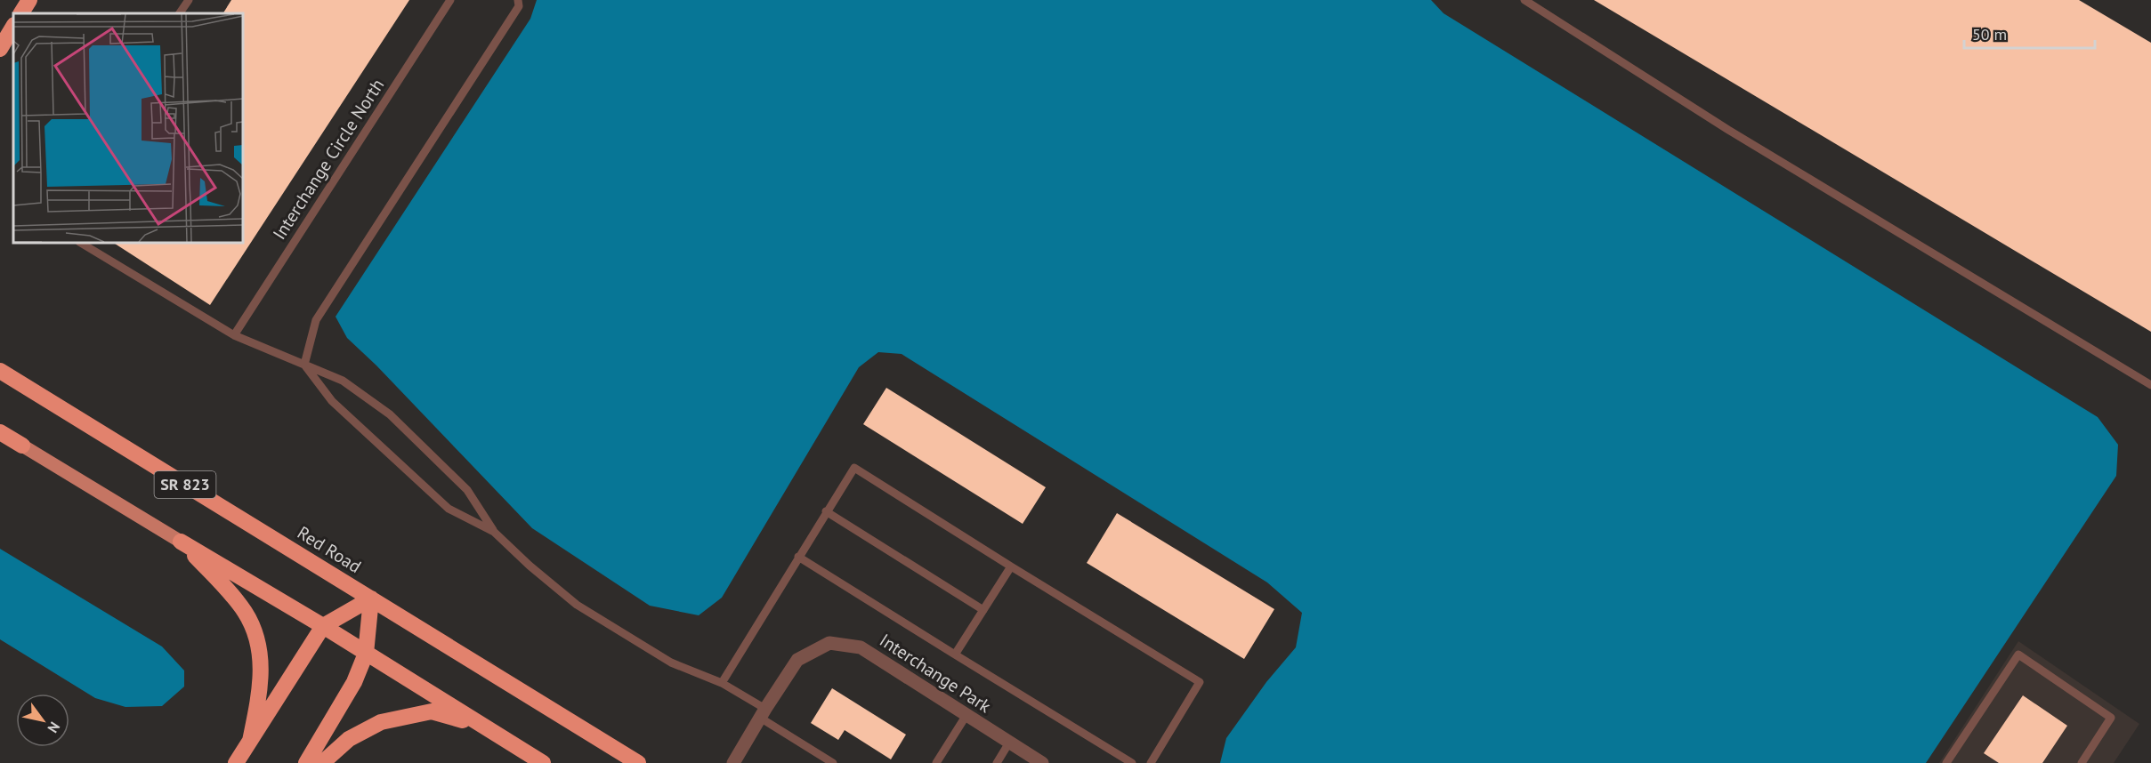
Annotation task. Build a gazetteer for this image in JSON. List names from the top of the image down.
{
  "streets": {
    "highway": ["SR 823", "Red Road"],
    "street": ["Interchange Park"],
    "lane": ["Interchange Circle North"]
  },
  "scale_bar": "50 m",
  "north": "bottom right"
}
